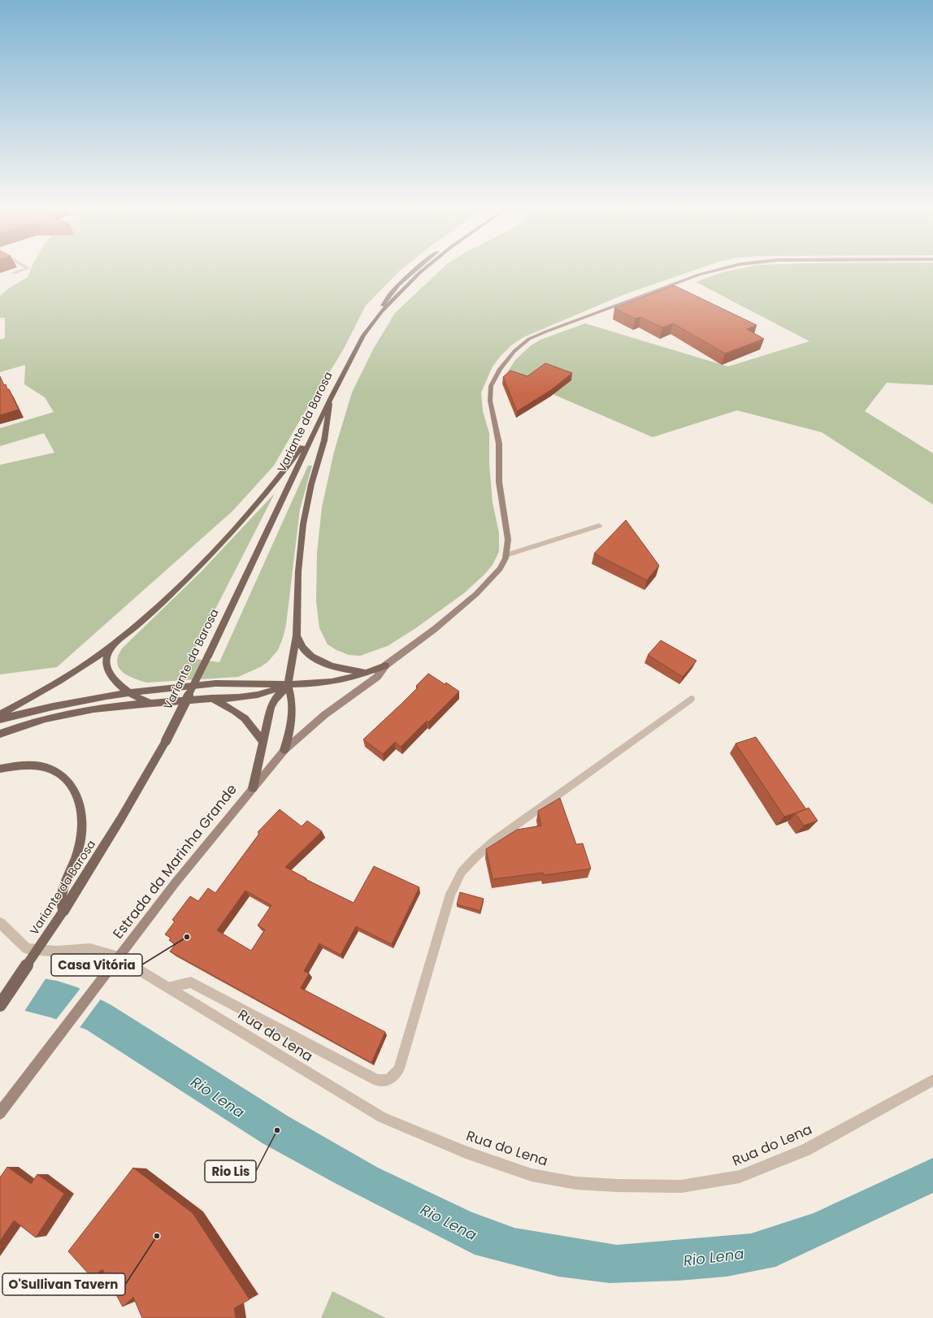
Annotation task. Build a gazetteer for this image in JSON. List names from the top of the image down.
{
  "streets": {
    "main road": ["Variante da Barosa", "Estrada da Marinha Grande"],
    "street": ["Rua do Lena"]
  },
  "crossings": [
    ["Estrada da Marinha Grande", "Rua do Lena"]
  ],
  "water": ["Rio Lena"],
  "places": ["Casa Vitória", "Rio Lis", "O'Sullivan Tavern"]
}
